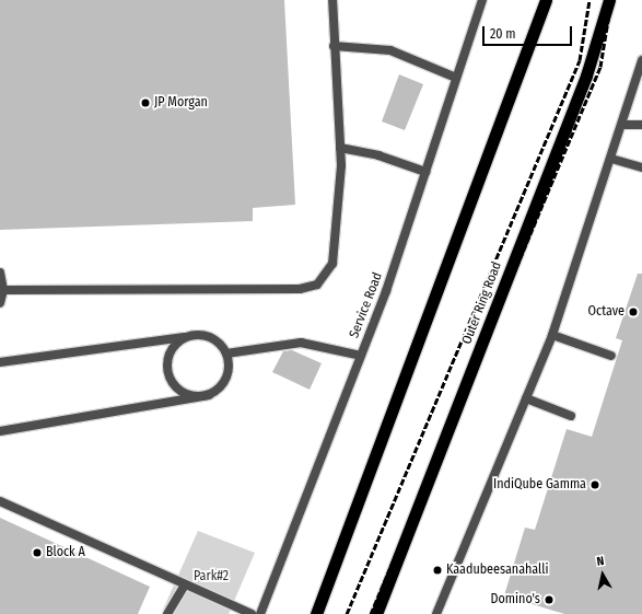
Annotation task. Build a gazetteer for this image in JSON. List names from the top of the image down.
{
  "streets": {
    "highway": ["Outer Ring Road"],
    "street": ["Service Road"]
  },
  "parks": ["Park#2"],
  "places": [
    "JP Morgan",
    "Octave",
    "IndiQube Gamma",
    "Block A",
    "Kaadubeesanahalli",
    "Domino's"
  ],
  "scale_bar": "20 m",
  "north": "top"
}
